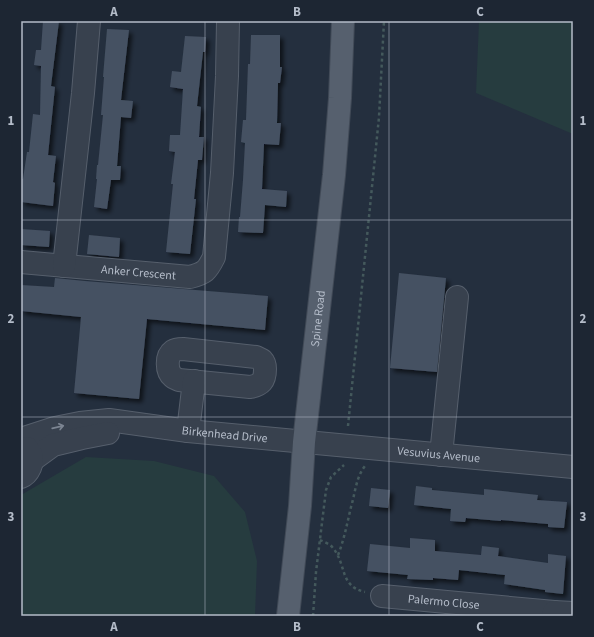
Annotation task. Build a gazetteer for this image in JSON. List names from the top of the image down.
{
  "streets": {
    "main road": ["Spine Road"],
    "street": [
      "Anker Crescent",
      "Birkenhead Drive",
      "Vesuvius Avenue",
      "Palermo Close"
    ]
  },
  "crossings": [
    ["Spine Road", "Birkenhead Drive"],
    ["Spine Road", "Vesuvius Avenue"],
    ["Birkenhead Drive", "Vesuvius Avenue"]
  ],
  "grid": {
    "columns": ["A", "B", "C"],
    "rows": ["1", "2", "3"]
  }
}
